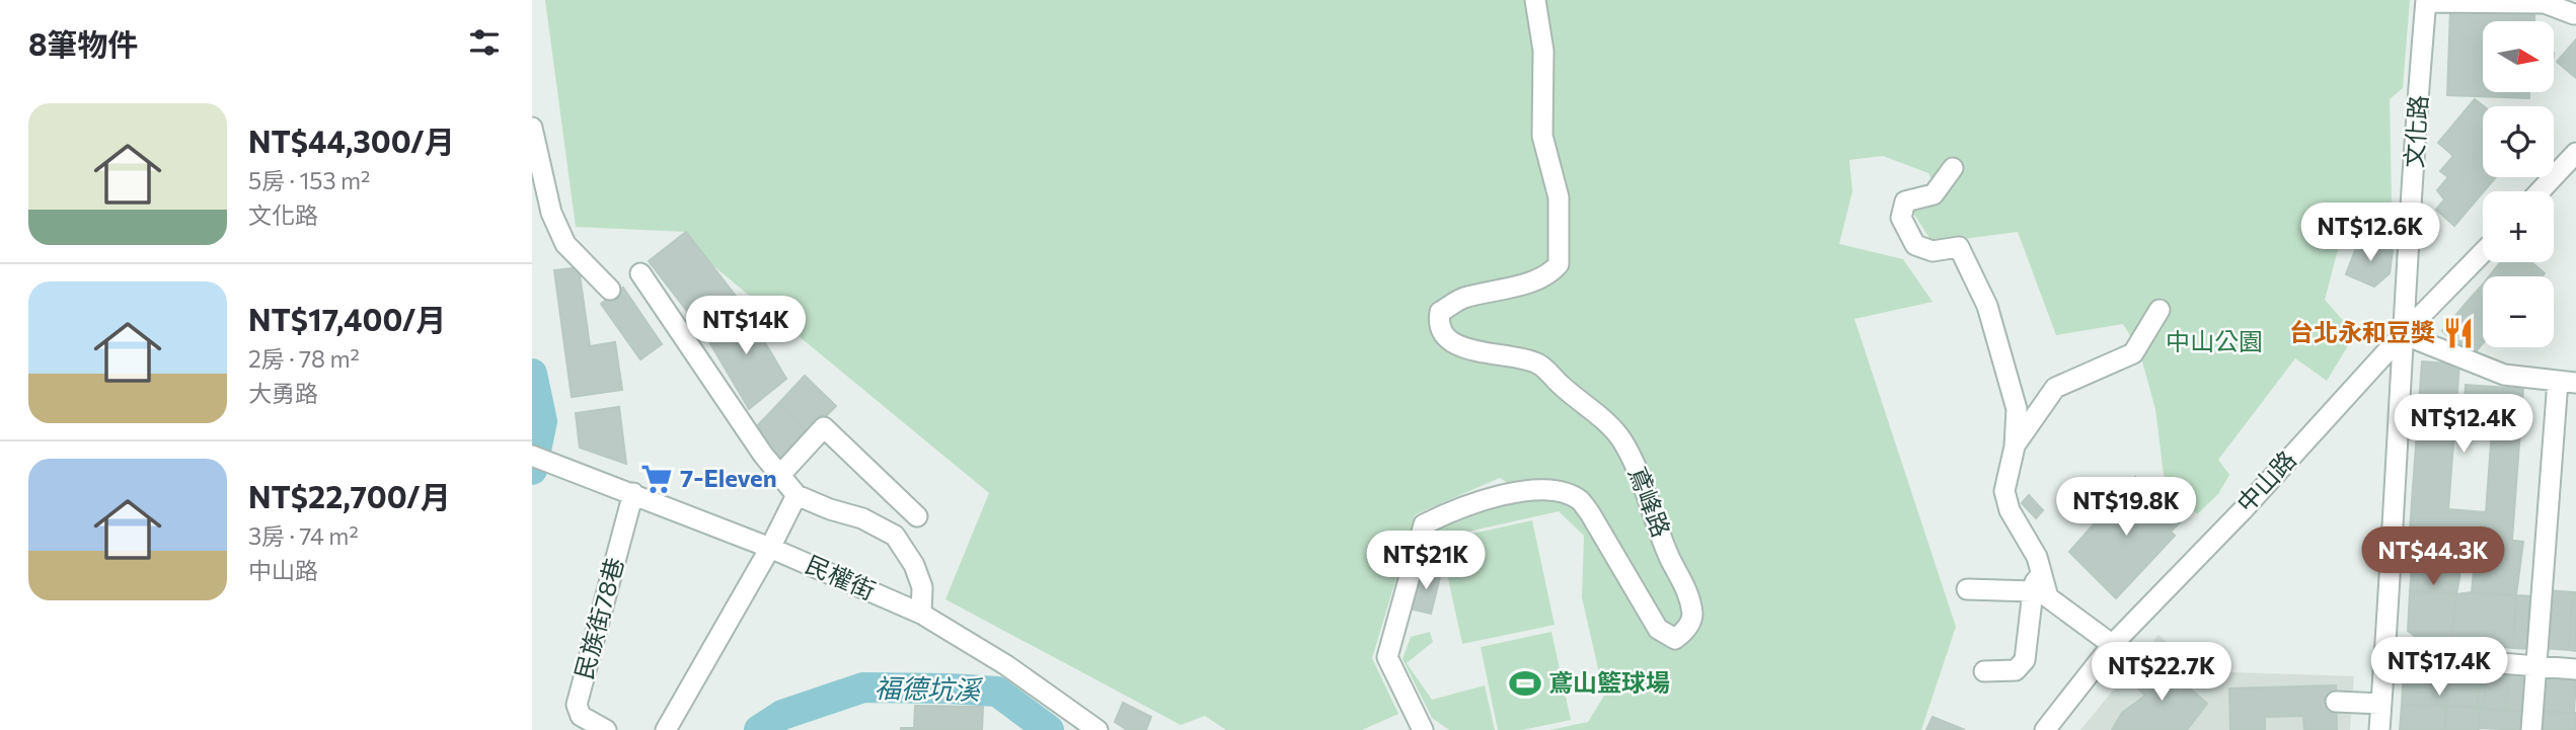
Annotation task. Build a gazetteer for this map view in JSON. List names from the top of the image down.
{
  "streets": {
    "street": [
      "文化路",
      "中山路",
      "鳶峰路",
      "民權街",
      "民族街78巷"
    ]
  },
  "crossings": [
    ["文化路", "中山路"],
    ["民權街", "民族街78巷"]
  ],
  "water": ["福德坑溪"],
  "parks": ["中山公園"],
  "places": {
    "restaurant": ["台北永和豆獎"],
    "supermarket": ["7-Eleven"],
    "sports": ["鳶山籃球場"]
  },
  "north": "right",
  "page": {
    "heading": "8筆物件",
    "map_buttons": ["+", "−"],
    "list": [
      {
        "name": "NT$44,300/月",
        "note": "5房 · 153 m² · 文化路"
      },
      {
        "name": "NT$17,400/月",
        "note": "2房 · 78 m² · 大勇路"
      },
      {
        "name": "NT$22,700/月",
        "note": "3房 · 74 m² · 中山路"
      }
    ],
    "price": [
      "NT$12.6K",
      "NT$14K",
      "NT$12.4K",
      "NT$19.8K",
      "NT$44.3K",
      "NT$21K",
      "NT$17.4K",
      "NT$22.7K"
    ]
  }
}
